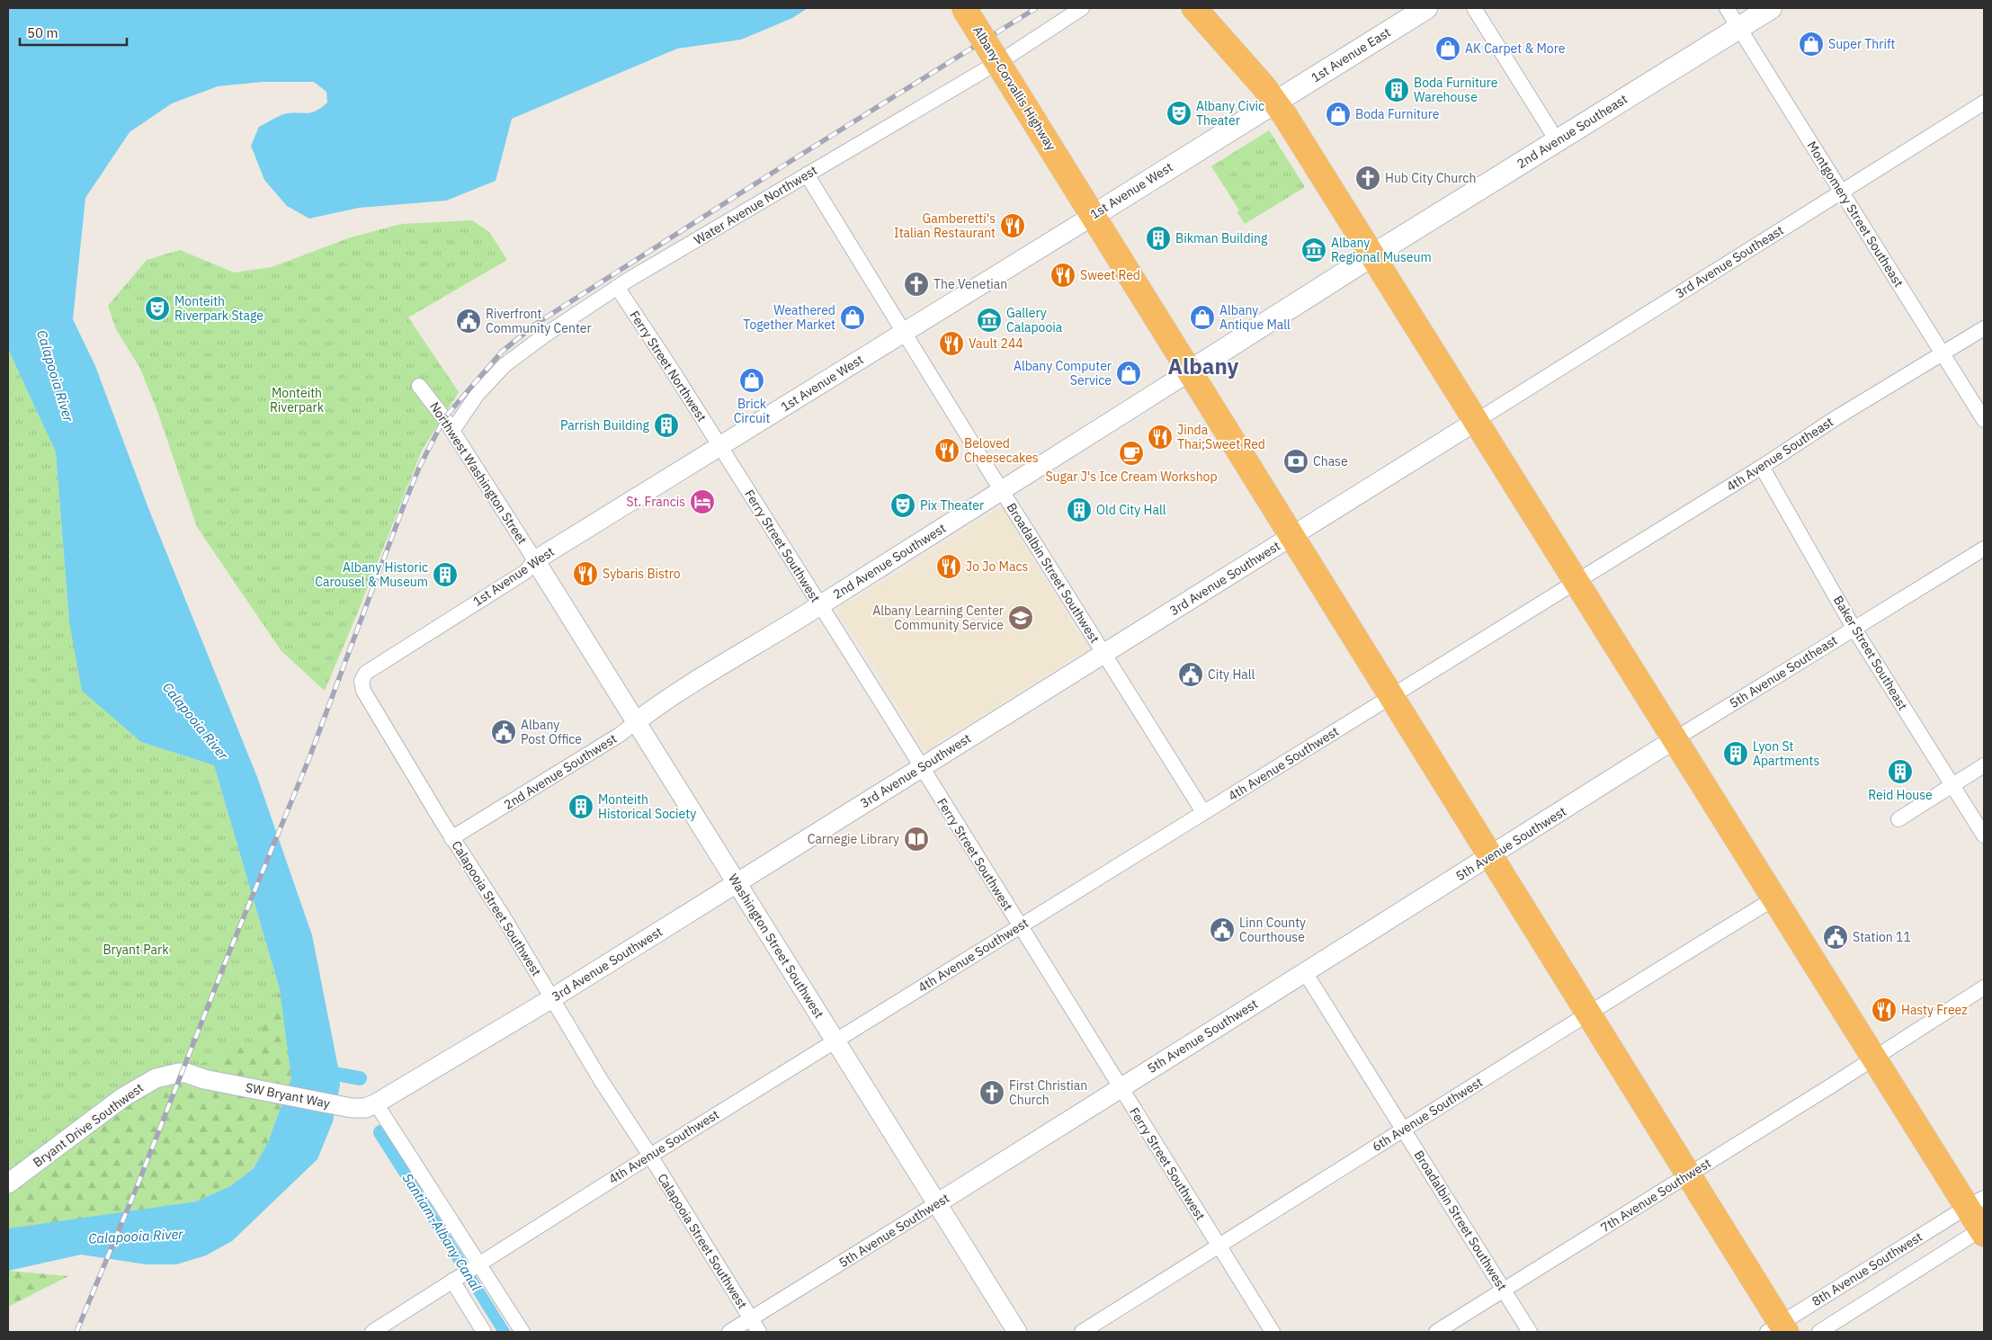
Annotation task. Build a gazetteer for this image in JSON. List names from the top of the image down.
{
  "streets": {
    "highway": ["Albany-Corvallis Highway"],
    "main road": [
      "1st Avenue East",
      "2nd Avenue Southeast",
      "1st Avenue West",
      "2nd Avenue Southwest"
    ],
    "street": [
      "Water Avenue Northwest",
      "Montgomery Street Southeast",
      "3rd Avenue Southeast",
      "Ferry Street Northwest",
      "4th Avenue Southeast",
      "Northwest Washington Street",
      "Ferry Street Southwest",
      "Broadalbin Street Southwest",
      "3rd Avenue Southwest",
      "Baker Street Southeast",
      "5th Avenue Southeast",
      "4th Avenue Southwest",
      "5th Avenue Southwest",
      "Calapooia Street Southwest",
      "Washington Street Southwest",
      "SW Bryant Way",
      "6th Avenue Southwest",
      "Bryant Drive Southwest",
      "7th Avenue Southwest",
      "8th Avenue Southwest"
    ]
  },
  "crossings": [
    ["1st Avenue East", "1st Avenue West"],
    ["Albany-Corvallis Highway", "1st Avenue West"],
    ["Albany-Corvallis Highway", "2nd Avenue Southwest"],
    ["Albany-Corvallis Highway", "3rd Avenue Southwest"],
    ["Albany-Corvallis Highway", "4th Avenue Southwest"],
    ["Albany-Corvallis Highway", "5th Avenue Southwest"],
    ["Albany-Corvallis Highway", "6th Avenue Southwest"],
    ["Albany-Corvallis Highway", "7th Avenue Southwest"],
    ["Albany-Corvallis Highway", "8th Avenue Southwest"],
    ["2nd Avenue Southeast", "Montgomery Street Southeast"],
    ["2nd Avenue Southeast", "2nd Avenue Southwest"],
    ["1st Avenue West", "Ferry Street Northwest"],
    ["1st Avenue West", "Northwest Washington Street"],
    ["1st Avenue West", "Ferry Street Southwest"],
    ["1st Avenue West", "Broadalbin Street Southwest"],
    ["1st Avenue West", "Calapooia Street Southwest"],
    ["1st Avenue West", "Washington Street Southwest"],
    ["Water Avenue Northwest", "Ferry Street Northwest"],
    ["Water Avenue Northwest", "Northwest Washington Street"],
    ["Water Avenue Northwest", "Broadalbin Street Southwest"],
    ["Montgomery Street Southeast", "3rd Avenue Southeast"],
    ["Montgomery Street Southeast", "4th Avenue Southeast"],
    ["3rd Avenue Southeast", "3rd Avenue Southwest"],
    ["Ferry Street Northwest", "Ferry Street Southwest"],
    ["4th Avenue Southeast", "Baker Street Southeast"],
    ["4th Avenue Southeast", "4th Avenue Southwest"],
    ["Northwest Washington Street", "Washington Street Southwest"],
    ["Ferry Street Southwest", "2nd Avenue Southwest"],
    ["Ferry Street Southwest", "3rd Avenue Southwest"],
    ["Ferry Street Southwest", "4th Avenue Southwest"],
    ["Ferry Street Southwest", "5th Avenue Southwest"],
    ["Ferry Street Southwest", "6th Avenue Southwest"],
    ["2nd Avenue Southwest", "Broadalbin Street Southwest"],
    ["2nd Avenue Southwest", "Calapooia Street Southwest"],
    ["2nd Avenue Southwest", "Washington Street Southwest"],
    ["Broadalbin Street Southwest", "3rd Avenue Southwest"],
    ["Broadalbin Street Southwest", "4th Avenue Southwest"],
    ["Broadalbin Street Southwest", "5th Avenue Southwest"],
    ["Broadalbin Street Southwest", "6th Avenue Southwest"],
    ["Broadalbin Street Southwest", "7th Avenue Southwest"],
    ["3rd Avenue Southwest", "Calapooia Street Southwest"],
    ["3rd Avenue Southwest", "Washington Street Southwest"],
    ["3rd Avenue Southwest", "SW Bryant Way"],
    ["Baker Street Southeast", "5th Avenue Southeast"],
    ["5th Avenue Southeast", "5th Avenue Southwest"],
    ["4th Avenue Southwest", "Calapooia Street Southwest"],
    ["4th Avenue Southwest", "Washington Street Southwest"],
    ["5th Avenue Southwest", "Calapooia Street Southwest"],
    ["5th Avenue Southwest", "Washington Street Southwest"],
    ["SW Bryant Way", "Bryant Drive Southwest"]
  ],
  "districts": ["Albany"],
  "water": ["Calapooia River", "Santiam-Albany Canal"],
  "parks": ["Monteith Riverpark", "Bryant Park"],
  "places": {
    "shop": [
      "Super Thrift",
      "AK Carpet & More",
      "Boda Furniture",
      "Weathered Together Market",
      "Albany Antique Mall",
      "Albany Computer Service",
      "Brick Circuit"
    ],
    "building": [
      "Boda Furniture Warehouse",
      "Bikman Building",
      "Parrish Building",
      "Old City Hall",
      "Albany Historic Carousel & Museum",
      "Lyon St Apartments",
      "Reid House",
      "Monteith Historical Society"
    ],
    "theatre": ["Albany Civic Theater", "Monteith Riverpark Stage", "Pix Theater"],
    "church": ["Hub City Church", "The Venetian", "First Christian Church"],
    "restaurant": [
      "Gamberetti's Italian Restaurant",
      "Sweet Red",
      "Vault 244",
      "Jinda Thai;Sweet Red",
      "Beloved Cheesecakes",
      "Jo Jo Macs",
      "Sybaris Bistro",
      "Hasty Freez"
    ],
    "museum": ["Albany Regional Museum", "Gallery Calapooia"],
    "public building": [
      "Riverfront Community Center",
      "City Hall",
      "Albany Post Office",
      "Linn County Courthouse",
      "Station 11"
    ],
    "cafe": ["Sugar J's Ice Cream Workshop"],
    "bank": ["Chase"],
    "hotel": ["St. Francis"],
    "school or university": ["Albany Learning Center Community Service"],
    "library": ["Carnegie Library"]
  },
  "scale_bar": "50 m"
}
